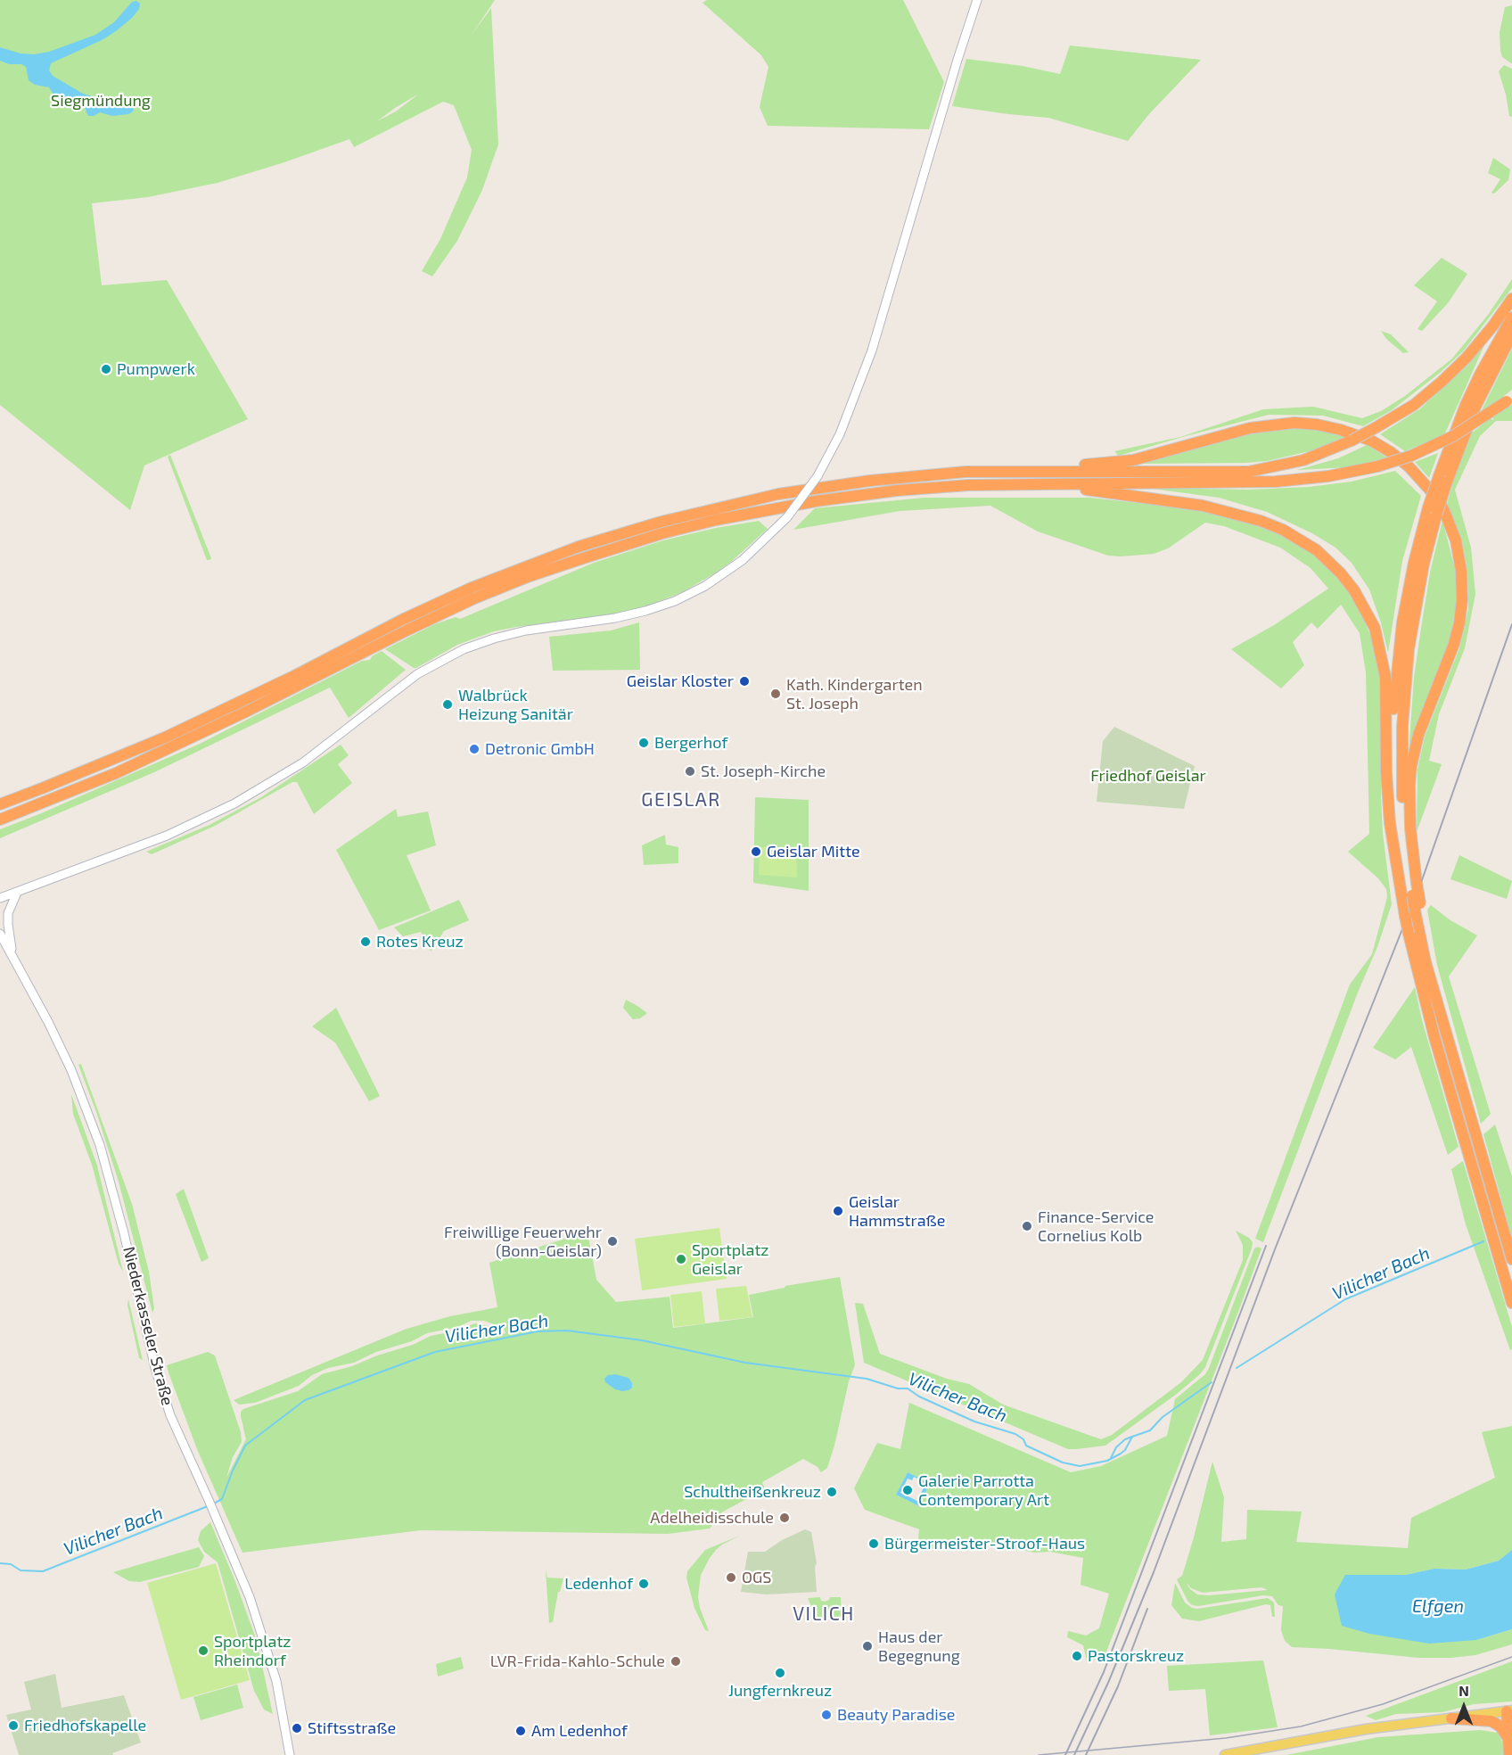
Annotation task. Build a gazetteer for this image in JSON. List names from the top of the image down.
{
  "streets": {
    "main road": ["Niederkasseler Straße"]
  },
  "districts": ["GEISLAR", "VILICH"],
  "water": ["Vilicher Bach", "Elfgen"],
  "parks": ["Siegmündung", "Friedhof Geislar"],
  "places": [
    "Pumpwerk",
    "Geislar Kloster",
    "Kath. Kindergarten St. Joseph",
    "Walbrück Heizung Sanitär",
    "Bergerhof",
    "Detronic GmbH",
    "St. Joseph-Kirche",
    "Geislar Mitte",
    "Rotes Kreuz",
    "Geislar Hammstraße",
    "Finance-Service Cornelius Kolb",
    "Freiwillige Feuerwehr (Bonn-Geislar)",
    "Sportplatz Geislar",
    "Galerie Parrotta Contemporary Art",
    "Schultheißenkreuz",
    "Adelheidisschule",
    "Bürgermeister-Stroof-Haus",
    "OGS",
    "Ledenhof",
    "Haus der Begegnung",
    "Sportplatz Rheindorf",
    "Pastorskreuz",
    "LVR-Frida-Kahlo-Schule",
    "Jungfernkreuz",
    "Beauty Paradise",
    "Friedhofskapelle",
    "Stiftsstraße",
    "Am Ledenhof"
  ],
  "north": "top"
}
